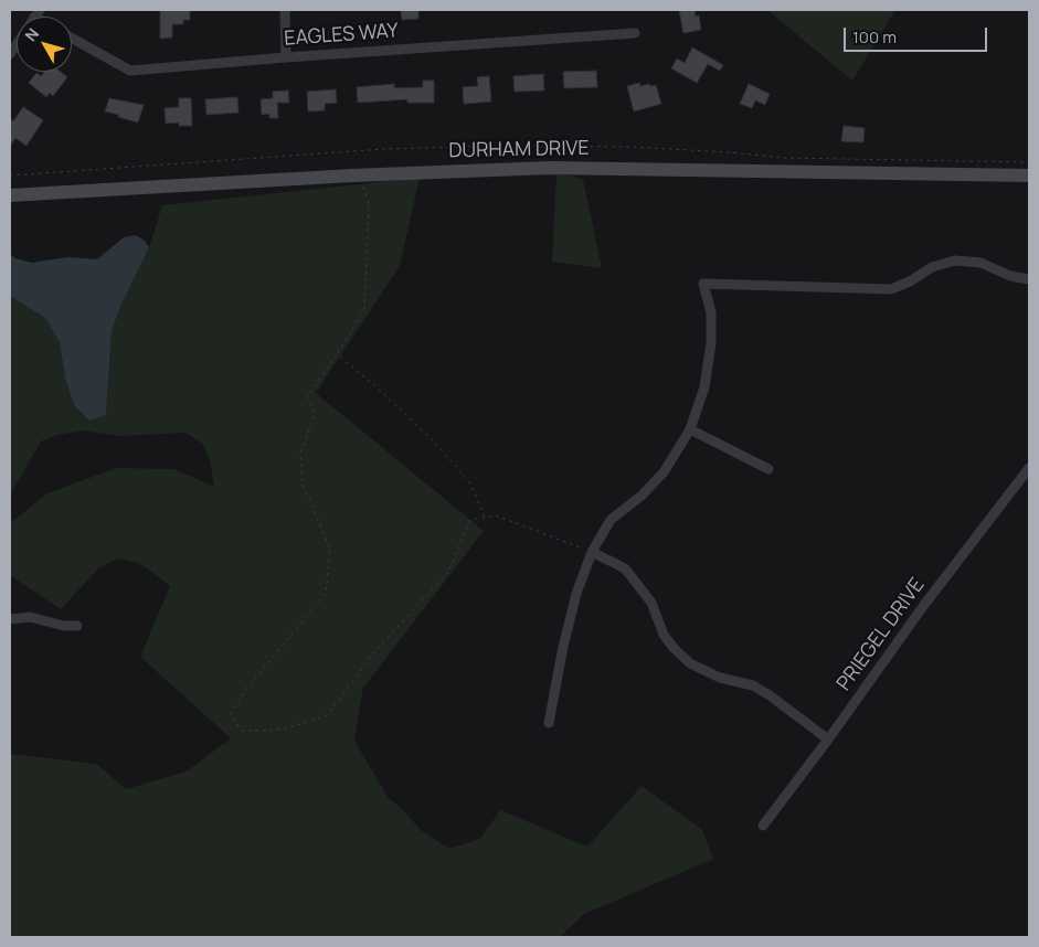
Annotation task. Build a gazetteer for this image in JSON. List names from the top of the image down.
{
  "streets": {
    "street": ["EAGLES WAY", "DURHAM DRIVE", "PRIEGEL DRIVE"]
  },
  "scale_bar": "100 m",
  "north": "top left"
}
